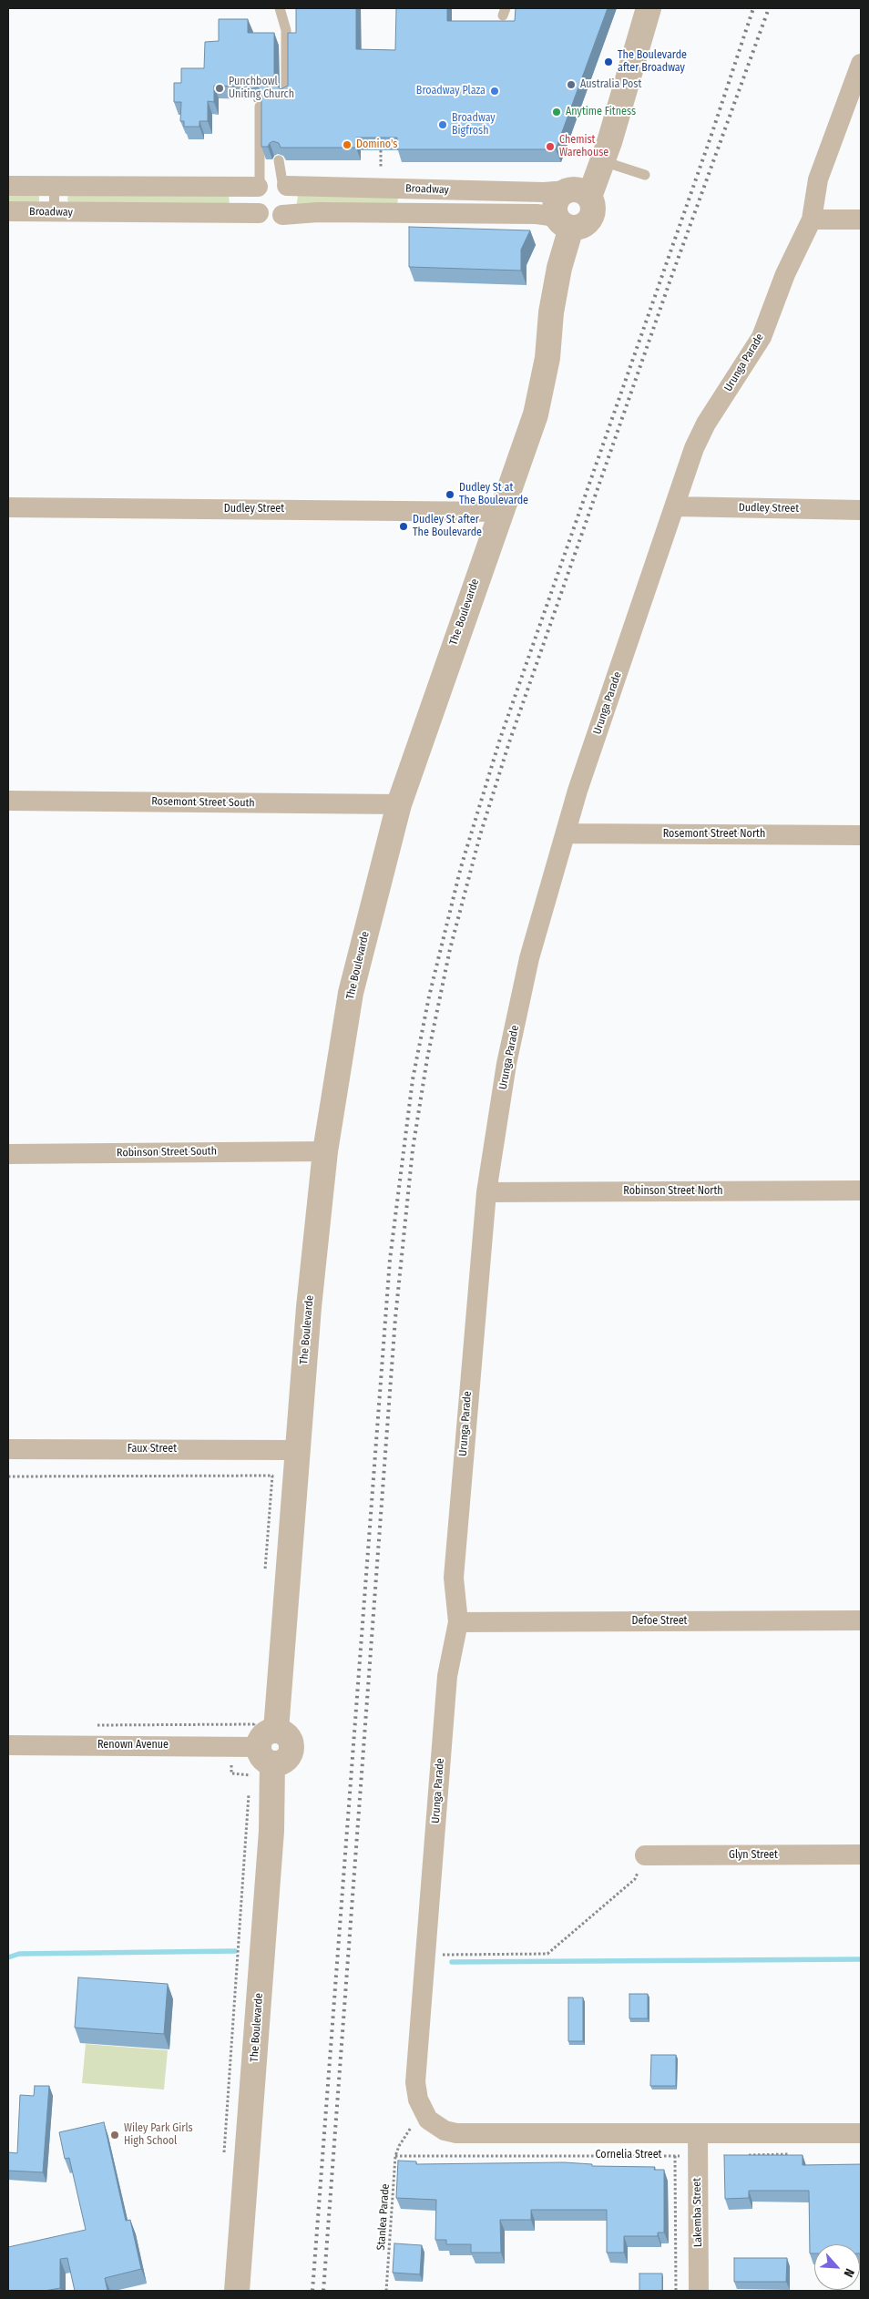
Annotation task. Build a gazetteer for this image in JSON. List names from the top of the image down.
{
  "streets": {
    "street": [
      "Broadway",
      "Urunga Parade",
      "Dudley Street",
      "The Boulevarde",
      "Rosemont Street South",
      "Rosemont Street North",
      "Robinson Street South",
      "Robinson Street North",
      "Faux Street",
      "Defoe Street",
      "Renown Avenue",
      "Glyn Street",
      "Cornelia Street",
      "Lakemba Street"
    ],
    "path": ["Stanlea Parade"]
  },
  "crossings": [
    ["Broadway", "The Boulevarde"],
    ["Urunga Parade", "Dudley Street"],
    ["Urunga Parade", "Rosemont Street North"],
    ["Urunga Parade", "Robinson Street North"],
    ["Urunga Parade", "Defoe Street"],
    ["Urunga Parade", "Cornelia Street"],
    ["Dudley Street", "The Boulevarde"],
    ["The Boulevarde", "Rosemont Street South"],
    ["The Boulevarde", "Robinson Street South"],
    ["The Boulevarde", "Faux Street"],
    ["The Boulevarde", "Renown Avenue"],
    ["Cornelia Street", "Lakemba Street"],
    ["Cornelia Street", "Stanlea Parade"]
  ],
  "places": [
    "The Boulevarde after Broadway",
    "Australia Post",
    "Punchbowl Uniting Church",
    "Broadway Plaza",
    "Anytime Fitness",
    "Broadway Bigfrosh",
    "Domino's",
    "Chemist Warehouse",
    "Dudley St at The Boulevarde",
    "Dudley St after The Boulevarde",
    "Wiley Park Girls High School"
  ],
  "north": "bottom right"
}
